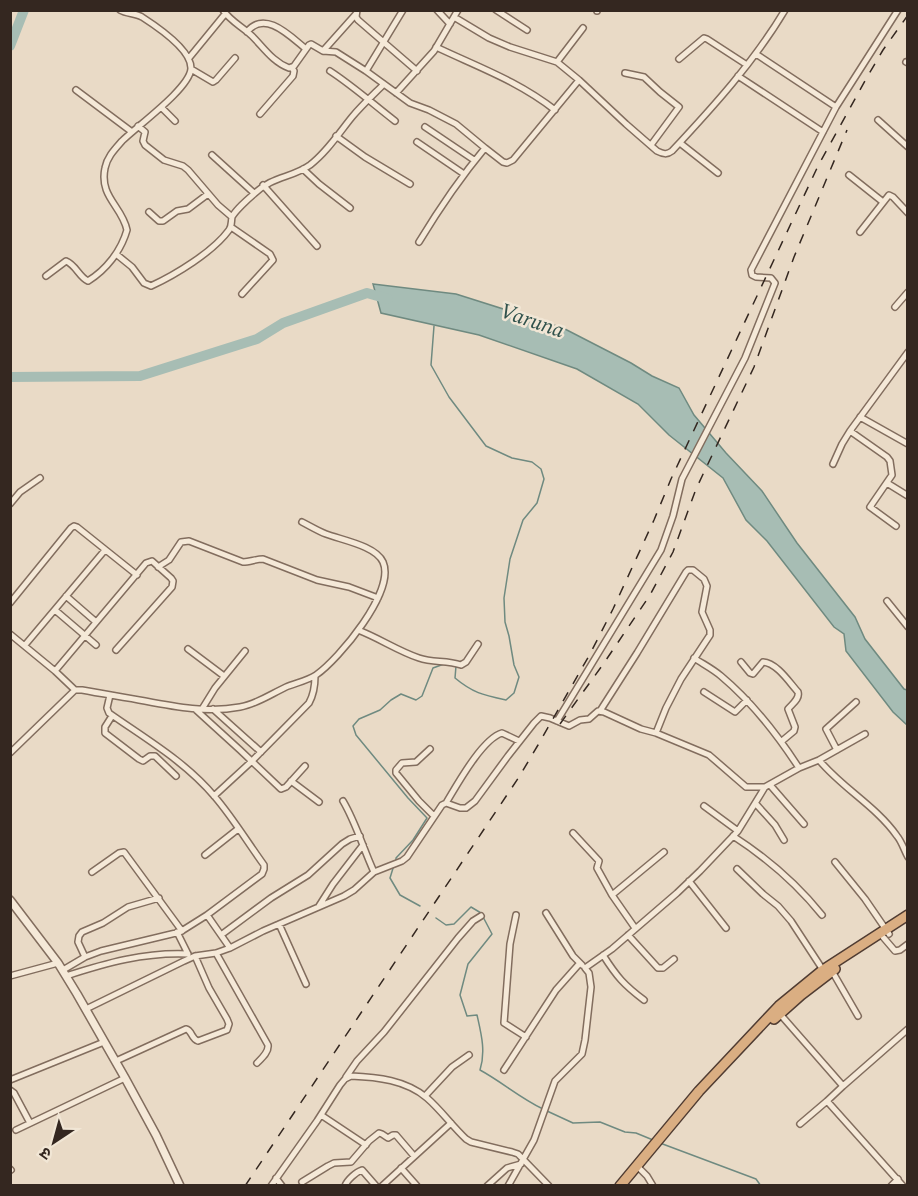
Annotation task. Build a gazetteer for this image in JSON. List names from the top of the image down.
{
  "water": ["Varuna"],
  "north": "bottom left"
}
